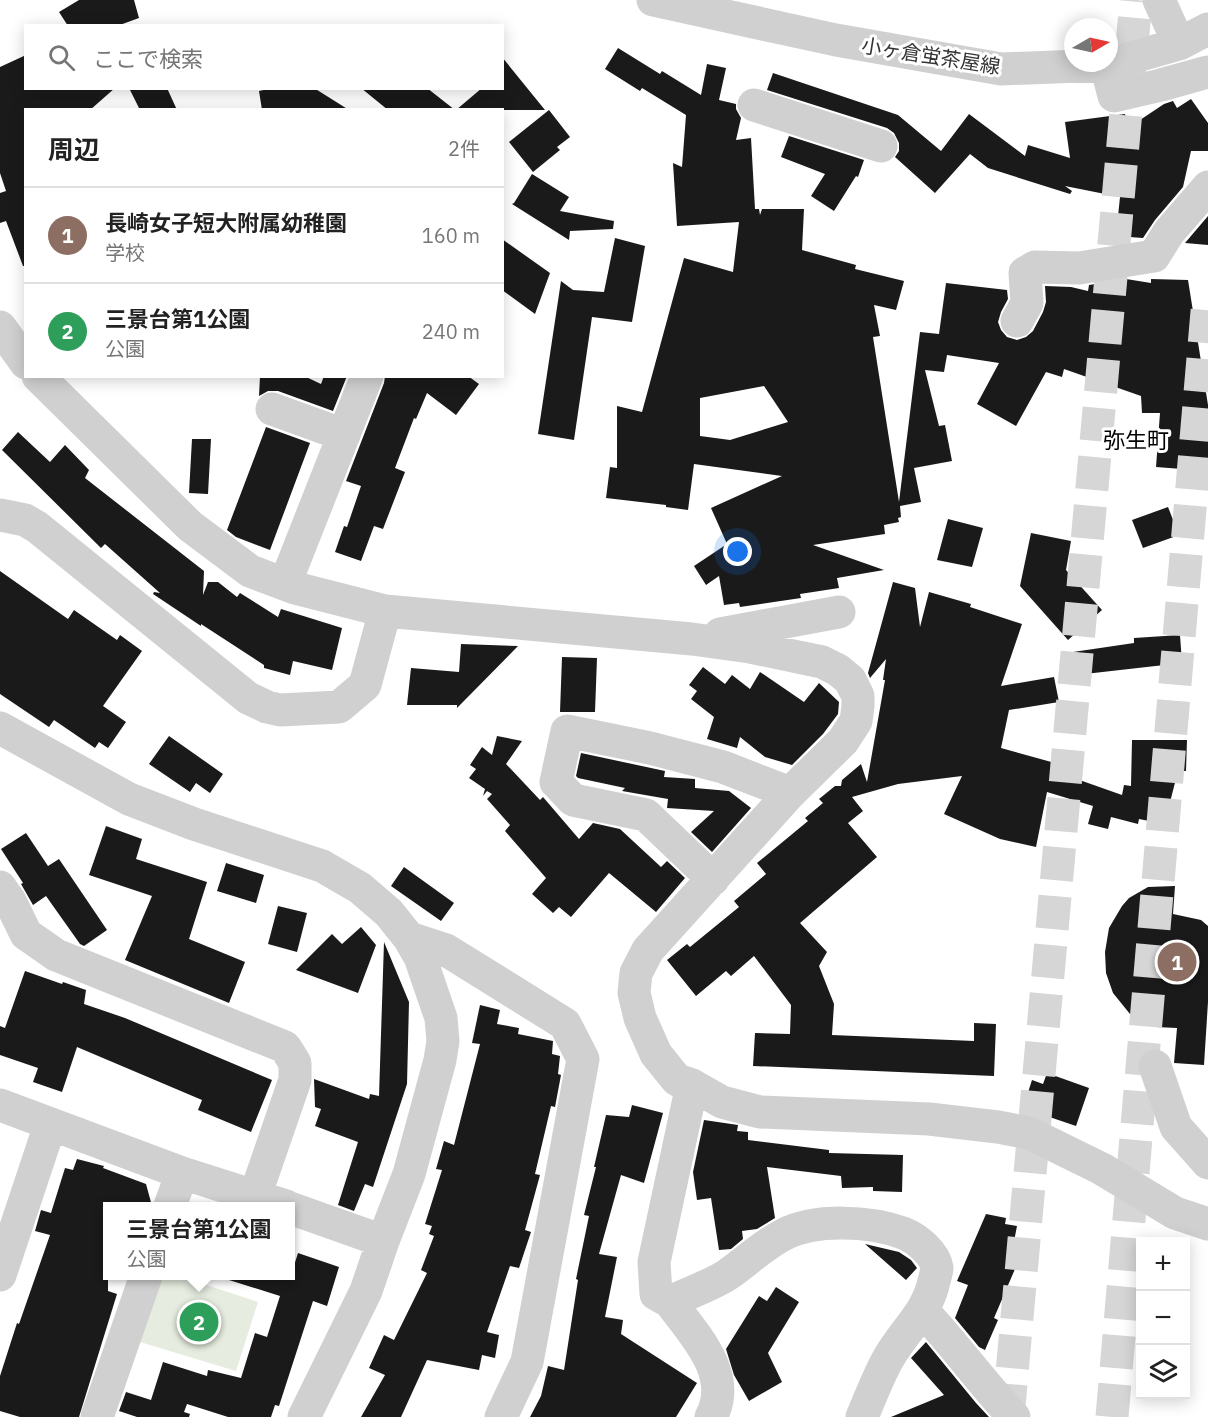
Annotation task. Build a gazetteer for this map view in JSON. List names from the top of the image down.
{
  "streets": {
    "street": ["小ヶ倉蛍茶屋線"]
  },
  "districts": ["弥生町"],
  "north": "right",
  "page": {
    "search": "ここで検索",
    "heading": ["周辺", "2件"],
    "list": [
      {
        "mark": "1",
        "name": "長崎女子短大附属幼稚園",
        "note": "学校",
        "value": "160 m"
      },
      {
        "mark": "2",
        "name": "三景台第1公園",
        "note": "公園",
        "value": "240 m"
      }
    ],
    "pins": ["1", "2"],
    "popup": ["三景台第1公園", "公園"],
    "map_buttons": ["+", "−"]
  }
}
